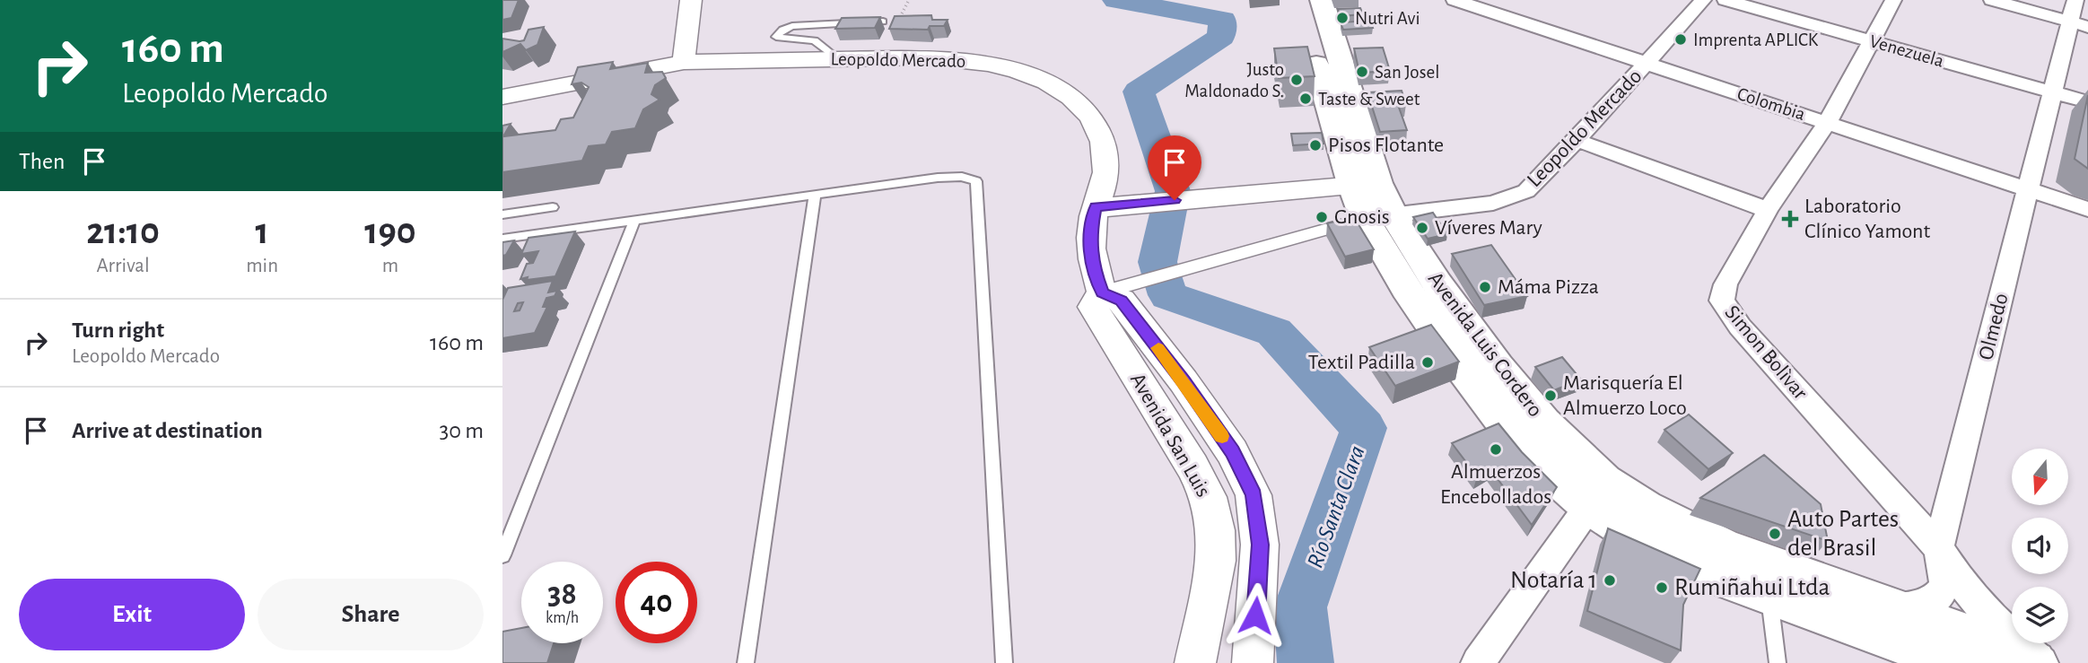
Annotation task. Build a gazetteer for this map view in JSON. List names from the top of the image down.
{
  "streets": {
    "main road": ["Avenida Luis Cordero"],
    "street": [
      "Venezuela",
      "Leopoldo Mercado",
      "Colombia",
      "Olmedo",
      "Simon Bolìvar",
      "Avenida San Luis"
    ]
  },
  "crossings": [
    ["Venezuela", "Olmedo"],
    ["Venezuela", "Simon Bolìvar"],
    ["Leopoldo Mercado", "Colombia"],
    ["Leopoldo Mercado", "Avenida Luis Cordero"],
    ["Leopoldo Mercado", "Avenida San Luis"],
    ["Colombia", "Olmedo"],
    ["Colombia", "Simon Bolìvar"],
    ["Olmedo", "Avenida Luis Cordero"],
    ["Olmedo", "Simon Bolìvar"]
  ],
  "water": ["Río Santa Clara"],
  "places": {
    "other": [
      "Nutri Avi",
      "Imprenta APLICK",
      "San Josel",
      "Justo Maldonado S.",
      "Taste & Sweet",
      "Pisos Flotante",
      "Gnosis",
      "Víveres Mary",
      "Máma Pizza",
      "Textil Padilla",
      "Marisquería El Almuerzo Loco",
      "Almuerzos Encebollados",
      "Auto Partes del Brasil",
      "Notaría 1",
      "Rumiñahui Ltda"
    ],
    "health": ["Laboratorio Clínico Yamont"]
  },
  "north": "bottom",
  "page": {
    "turn": ["160 m", "Leopoldo Mercado"],
    "then": "Then",
    "eta": [
      "21:10",
      "Arrival",
      "1",
      "min",
      "190",
      "m"
    ],
    "list": [
      {
        "name": "Turn right",
        "note": "Leopoldo Mercado",
        "value": "160 m"
      },
      {
        "name": "Arrive at destination",
        "value": "30 m"
      }
    ],
    "speed": "38 km/h",
    "limit": "40",
    "buttons": ["Exit", "Share"]
  }
}
